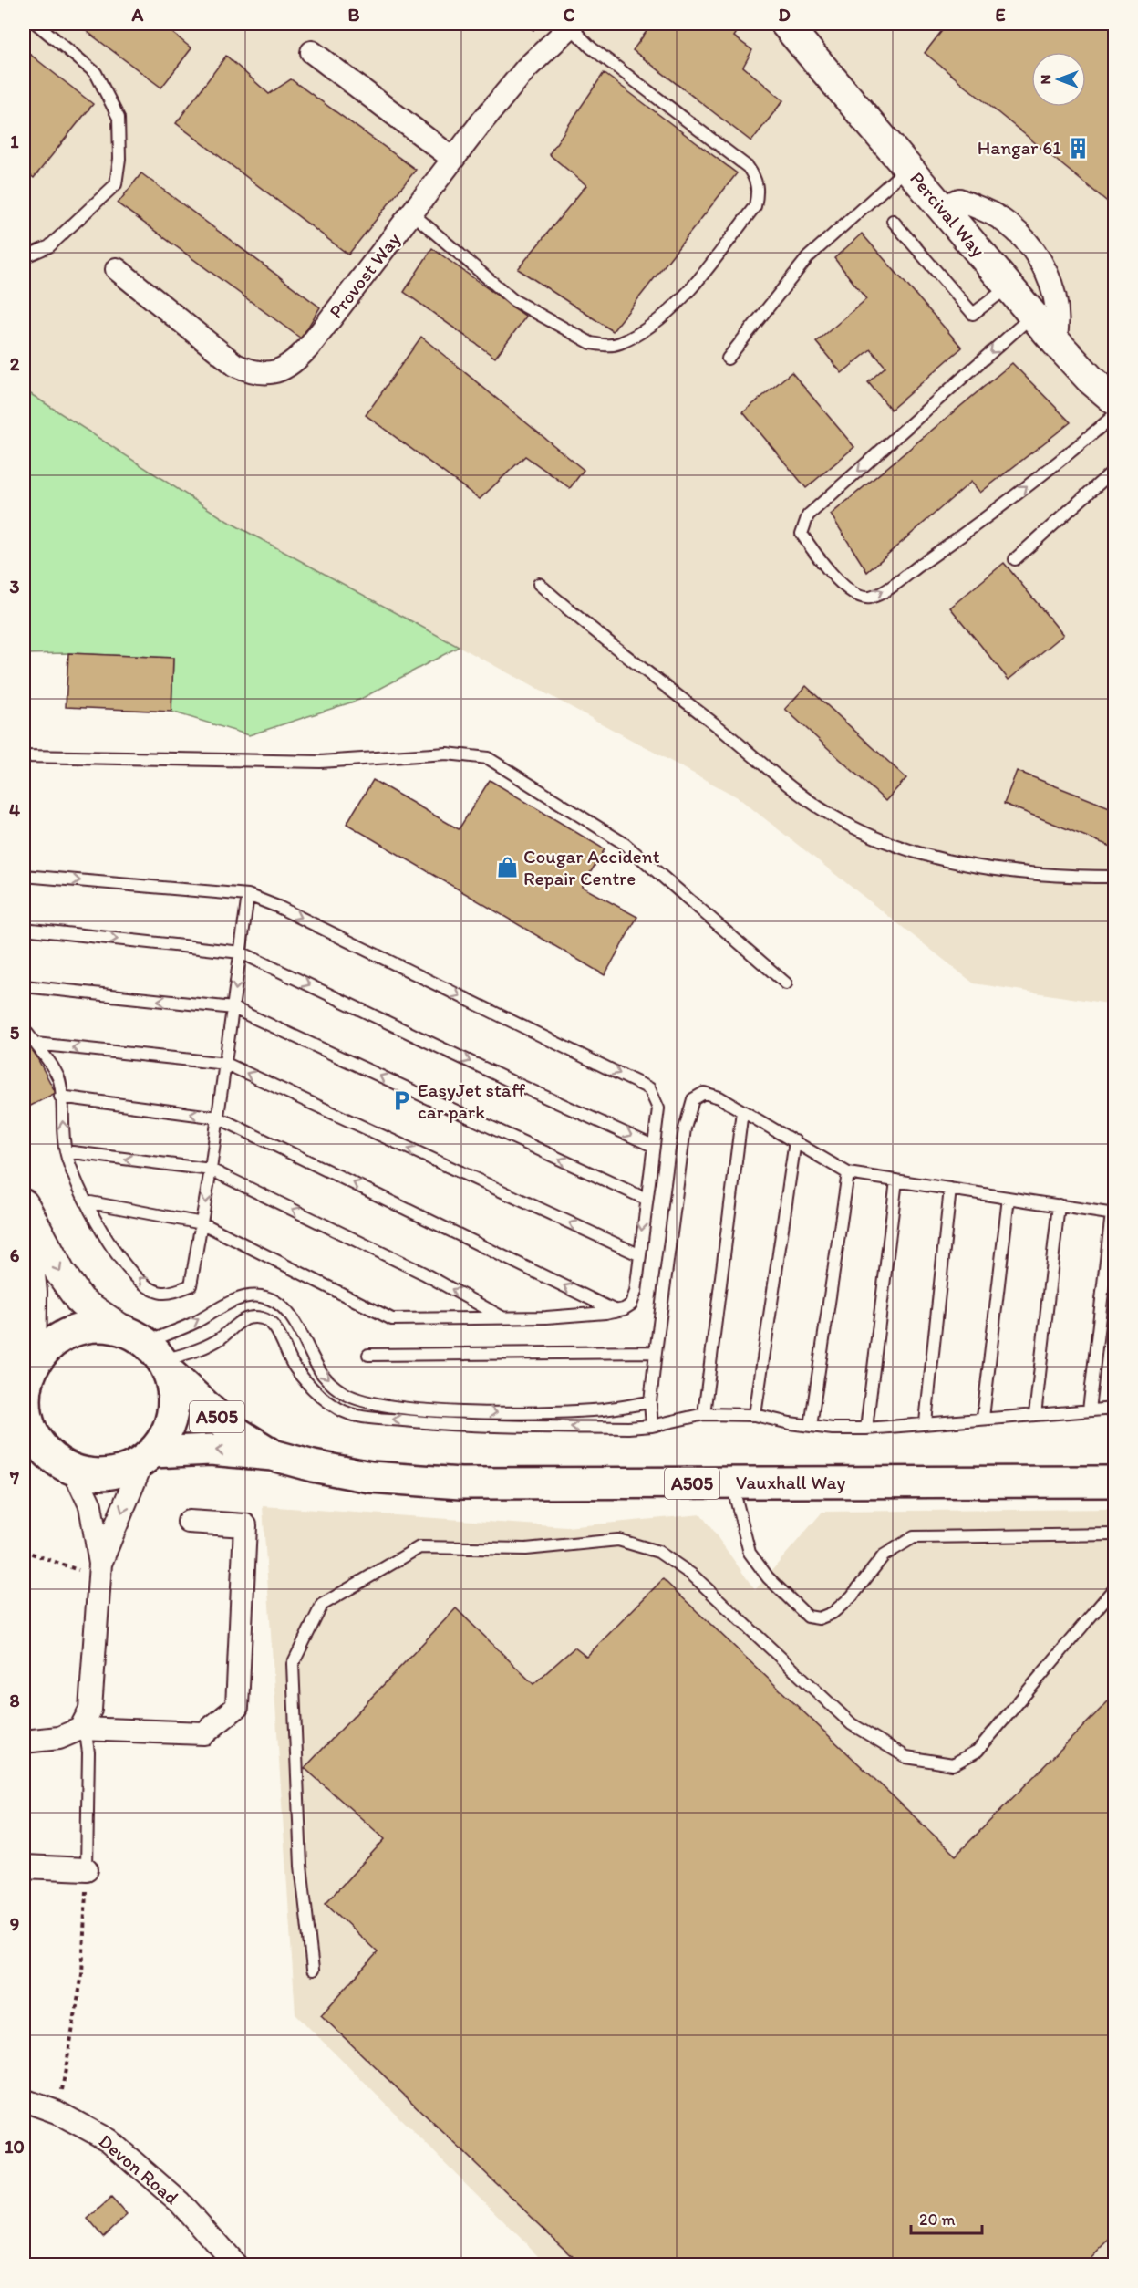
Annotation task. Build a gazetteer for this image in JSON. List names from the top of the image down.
{
  "streets": {
    "main road": ["A505", "Vauxhall Way"],
    "street": ["Percival Way", "Provost Way", "Devon Road"]
  },
  "places": {
    "building": ["Hangar 61"],
    "shop": ["Cougar Accident Repair Centre"],
    "parking": ["EasyJet staff car park"]
  },
  "scale_bar": "20 m",
  "north": "left",
  "grid": {
    "columns": [
      "A",
      "B",
      "C",
      "D",
      "E"
    ],
    "rows": [
      "1",
      "2",
      "3",
      "4",
      "5",
      "6",
      "7",
      "8",
      "9",
      "10"
    ]
  }
}
